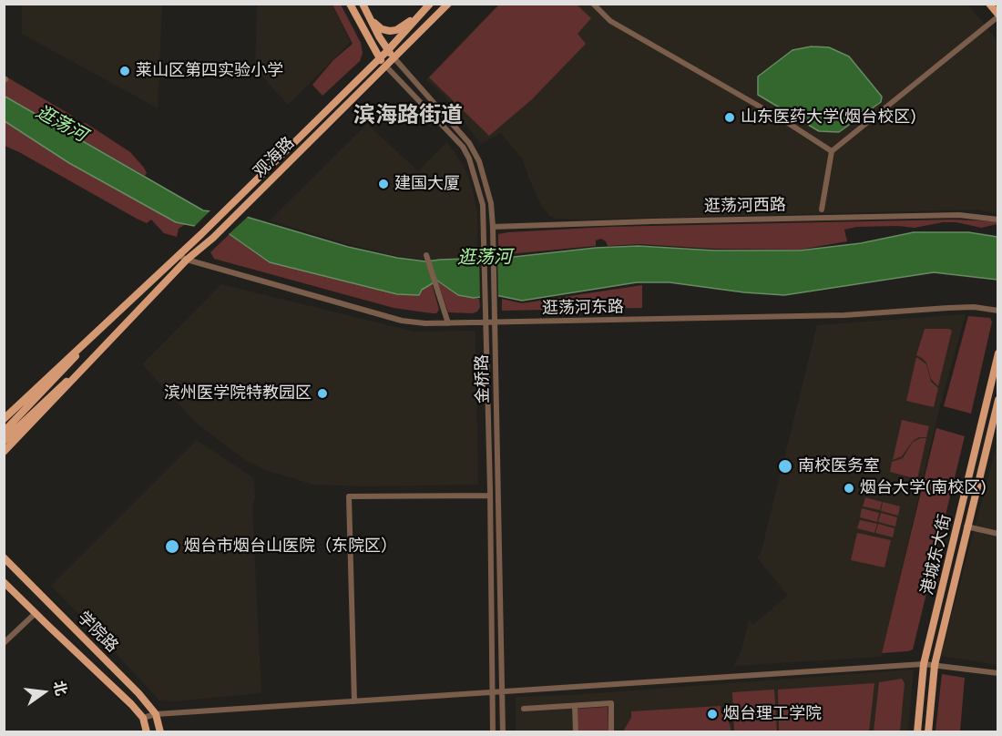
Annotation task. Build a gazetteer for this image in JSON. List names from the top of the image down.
{
  "streets": {
    "main road": ["观海路", "港城东大街", "学院路"],
    "street": ["逛荡河西路", "逛荡河东路", "金桥路"]
  },
  "crossings": [
    ["观海路", "逛荡河东路"],
    ["观海路", "金桥路"],
    ["逛荡河西路", "金桥路"],
    ["逛荡河东路", "金桥路"]
  ],
  "districts": ["滨海路街道"],
  "water": ["逛荡河"],
  "places": [
    "莱山区第四实验小学",
    "山东医药大学(烟台校区)",
    "建国大厦",
    "滨州医学院特教园区",
    "南校医务室",
    "烟台大学(南校区)",
    "烟台市烟台山医院（东院区）",
    "烟台理工学院"
  ],
  "north": "right"
}
